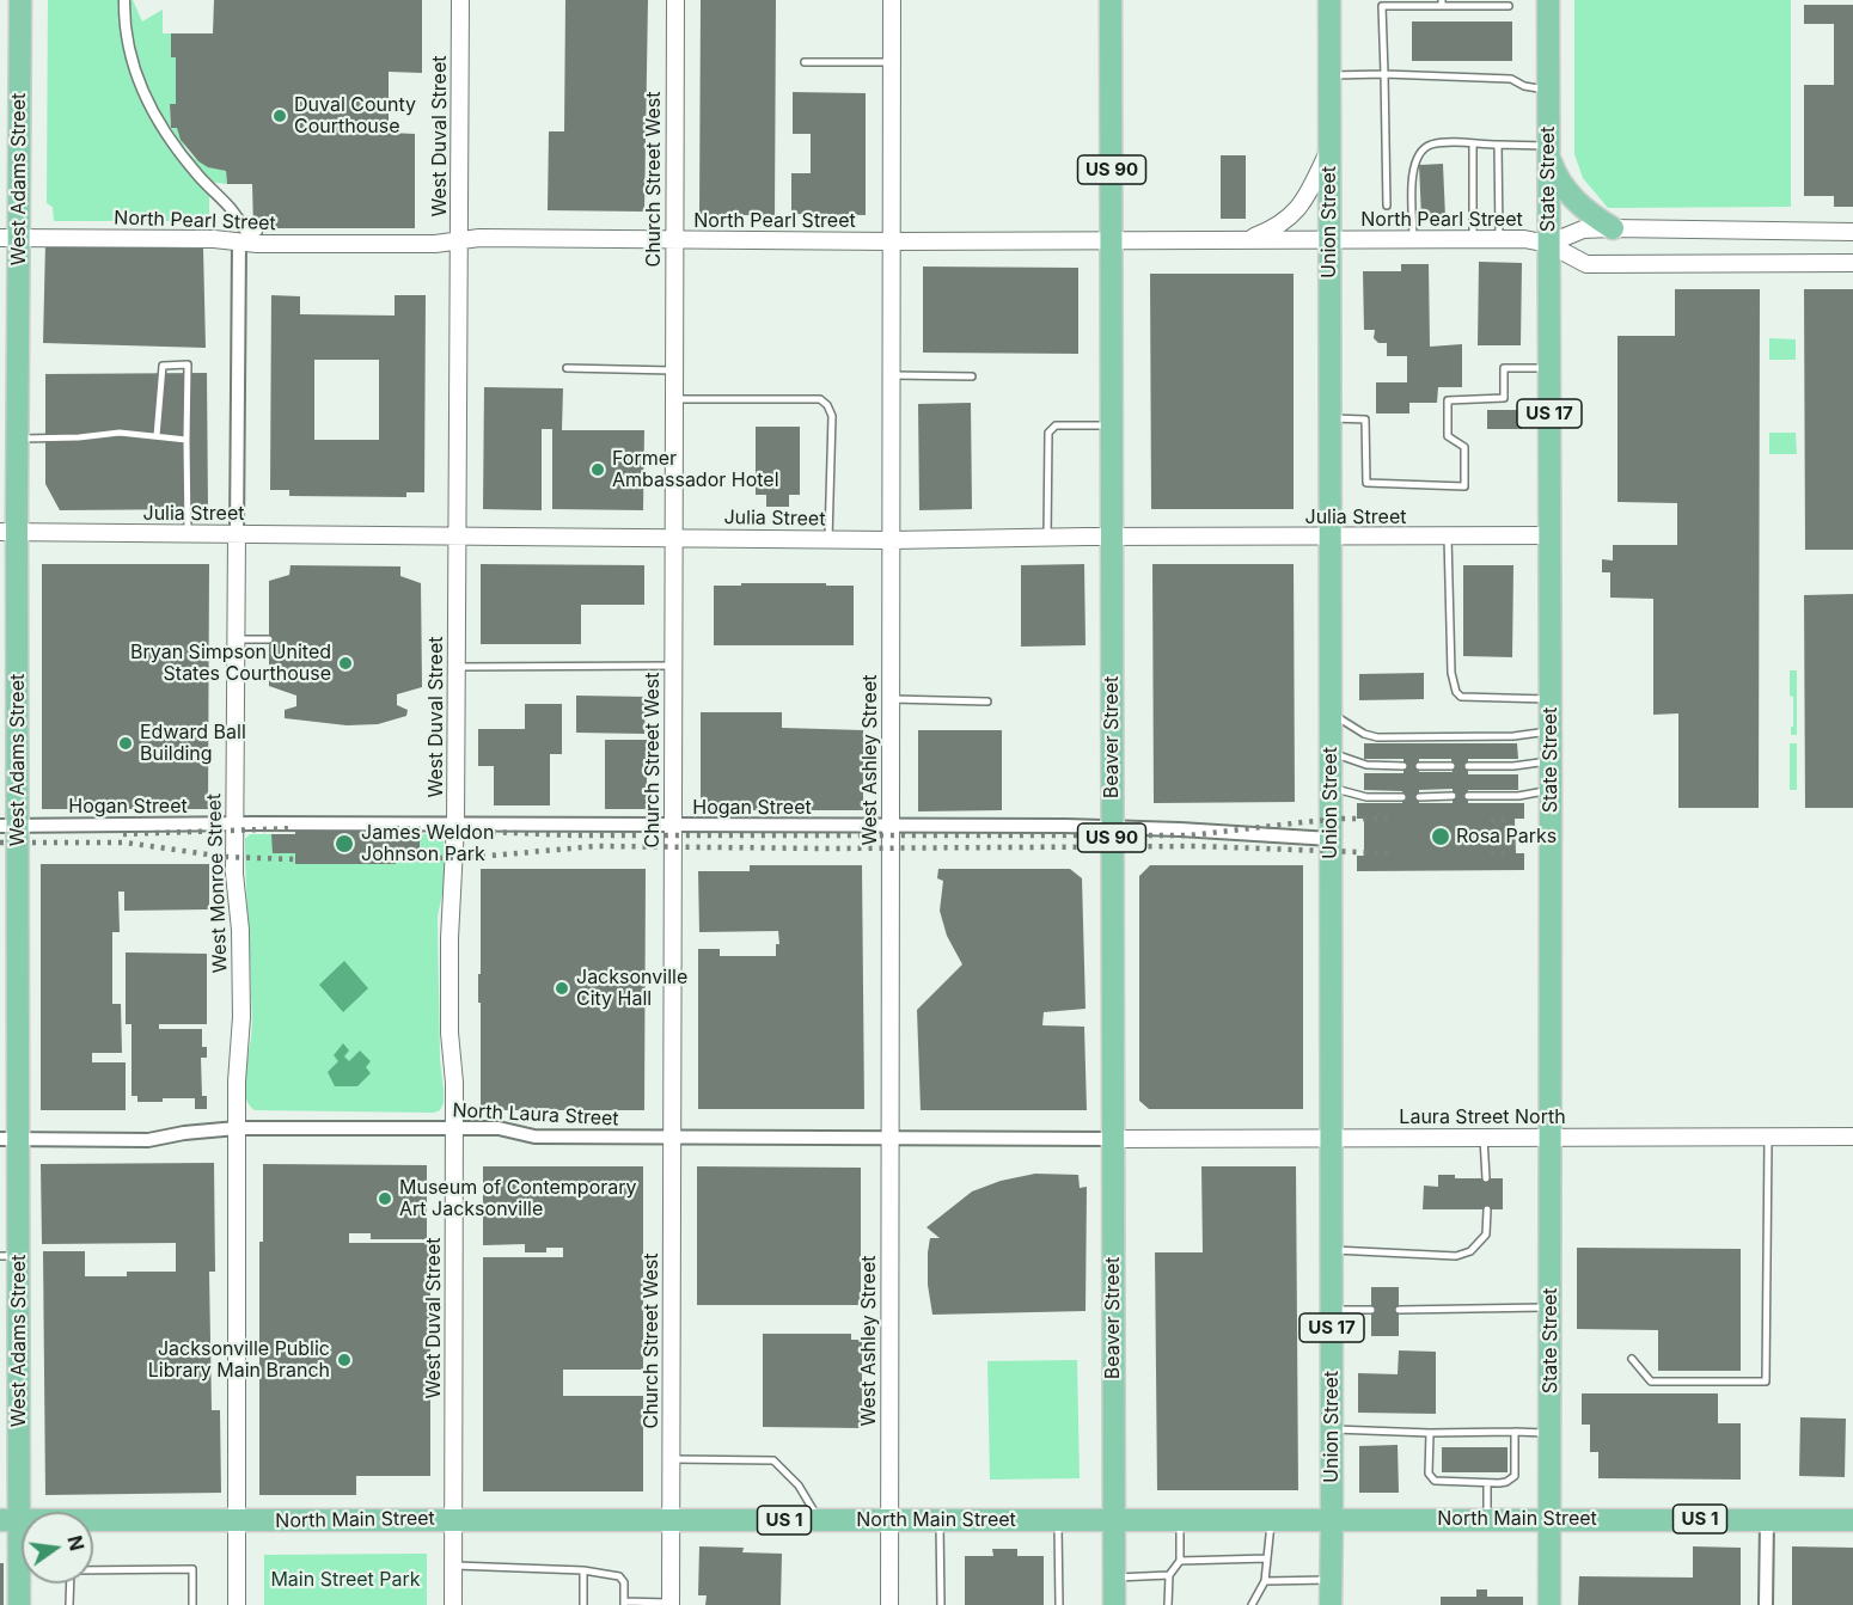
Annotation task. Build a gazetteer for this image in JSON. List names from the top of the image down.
{
  "streets": {
    "main road": [
      "US 90",
      "West Adams Street",
      "State Street",
      "Union Street",
      "US 17",
      "Beaver Street",
      "North Main Street",
      "US 1"
    ],
    "street": [
      "West Duval Street",
      "Church Street West",
      "North Pearl Street",
      "Julia Street",
      "West Ashley Street",
      "Hogan Street",
      "West Monroe Street",
      "North Laura Street",
      "Laura Street North"
    ]
  },
  "crossings": [
    ["West Duval Street", "North Pearl Street"],
    ["West Duval Street", "Julia Street"],
    ["West Duval Street", "Hogan Street"],
    ["West Duval Street", "North Laura Street"],
    ["West Duval Street", "North Main Street"],
    ["West Adams Street", "North Pearl Street"],
    ["West Adams Street", "Julia Street"],
    ["West Adams Street", "Hogan Street"],
    ["West Adams Street", "North Laura Street"],
    ["West Adams Street", "North Main Street"],
    ["Church Street West", "North Pearl Street"],
    ["Church Street West", "Julia Street"],
    ["Church Street West", "Hogan Street"],
    ["Church Street West", "North Laura Street"],
    ["Church Street West", "North Main Street"],
    ["State Street", "North Pearl Street"],
    ["State Street", "Julia Street"],
    ["State Street", "Laura Street North"],
    ["State Street", "North Main Street"],
    ["North Pearl Street", "Union Street"],
    ["North Pearl Street", "Beaver Street"],
    ["North Pearl Street", "West Ashley Street"],
    ["North Pearl Street", "West Monroe Street"],
    ["Union Street", "Julia Street"],
    ["Union Street", "Hogan Street"],
    ["Union Street", "Laura Street North"],
    ["Union Street", "North Main Street"],
    ["Julia Street", "Beaver Street"],
    ["Julia Street", "West Ashley Street"],
    ["Julia Street", "West Monroe Street"],
    ["Beaver Street", "Hogan Street"],
    ["Beaver Street", "North Laura Street"],
    ["Beaver Street", "Laura Street North"],
    ["Beaver Street", "North Main Street"],
    ["West Ashley Street", "Hogan Street"],
    ["West Ashley Street", "North Laura Street"],
    ["West Ashley Street", "North Main Street"],
    ["Hogan Street", "West Monroe Street"],
    ["West Monroe Street", "North Laura Street"],
    ["West Monroe Street", "North Main Street"],
    ["North Laura Street", "Laura Street North"]
  ],
  "parks": ["Main Street Park"],
  "places": [
    "Duval County Courthouse",
    "Former Ambassador Hotel",
    "Bryan Simpson United States Courthouse",
    "Edward Ball Building",
    "Rosa Parks",
    "James Weldon Johnson Park",
    "Jacksonville City Hall",
    "Museum of Contemporary Art Jacksonville",
    "Jacksonville Public Library Main Branch"
  ],
  "north": "right"
}
